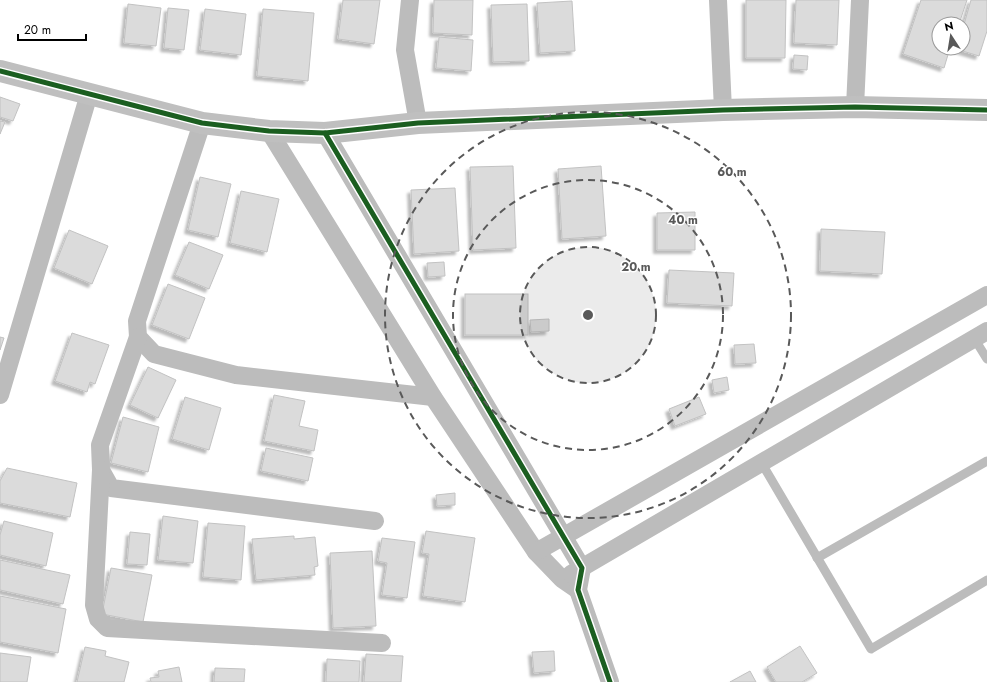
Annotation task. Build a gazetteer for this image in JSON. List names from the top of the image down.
{
  "scale_bar": "20 m",
  "north": "top",
  "rings": ["60 m", "40 m", "20 m"]
}
